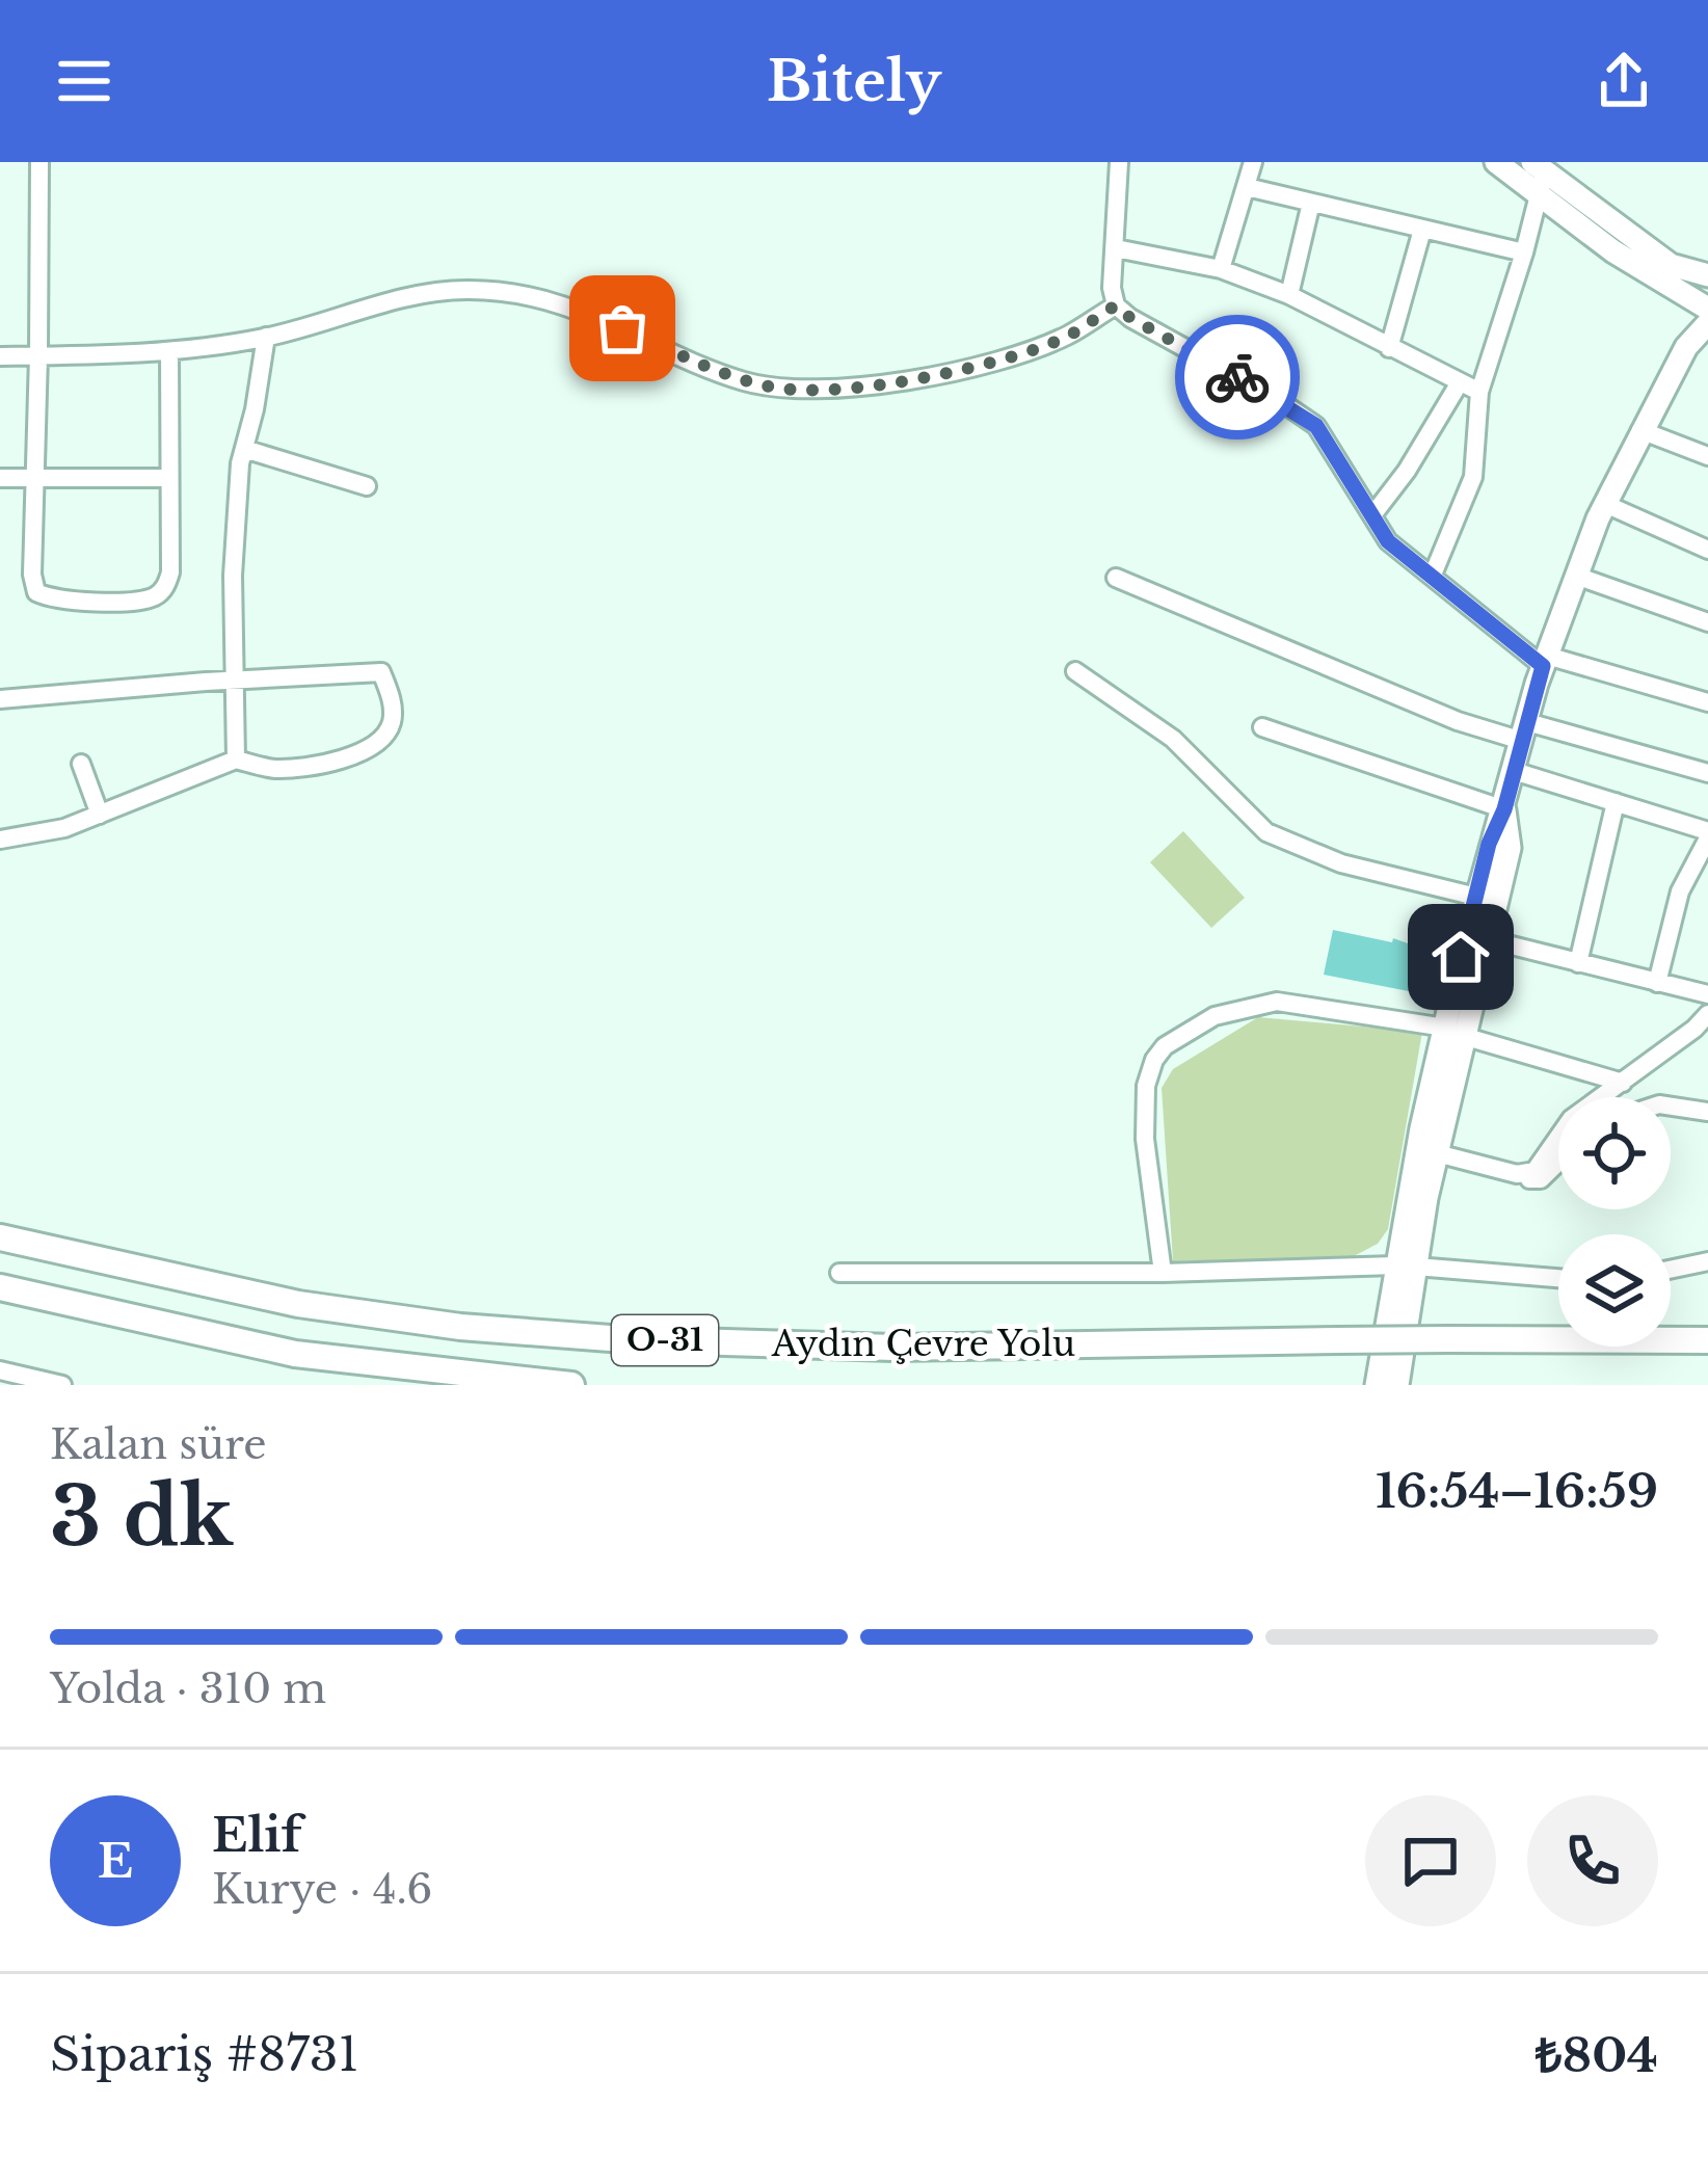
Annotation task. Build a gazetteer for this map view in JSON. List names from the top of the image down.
{
  "streets": {
    "highway": ["O-31", "Aydın Çevre Yolu"]
  },
  "page": {
    "header": "Bitely",
    "heading": ["3 dk", "Kalan süre", "16:54–16:59"],
    "panel": [
      "Elif",
      "Kurye · 4.6",
      "Sipariş #8731",
      "₺804"
    ],
    "bar": "Yolda · 310 m",
    "round": "E"
  }
}
